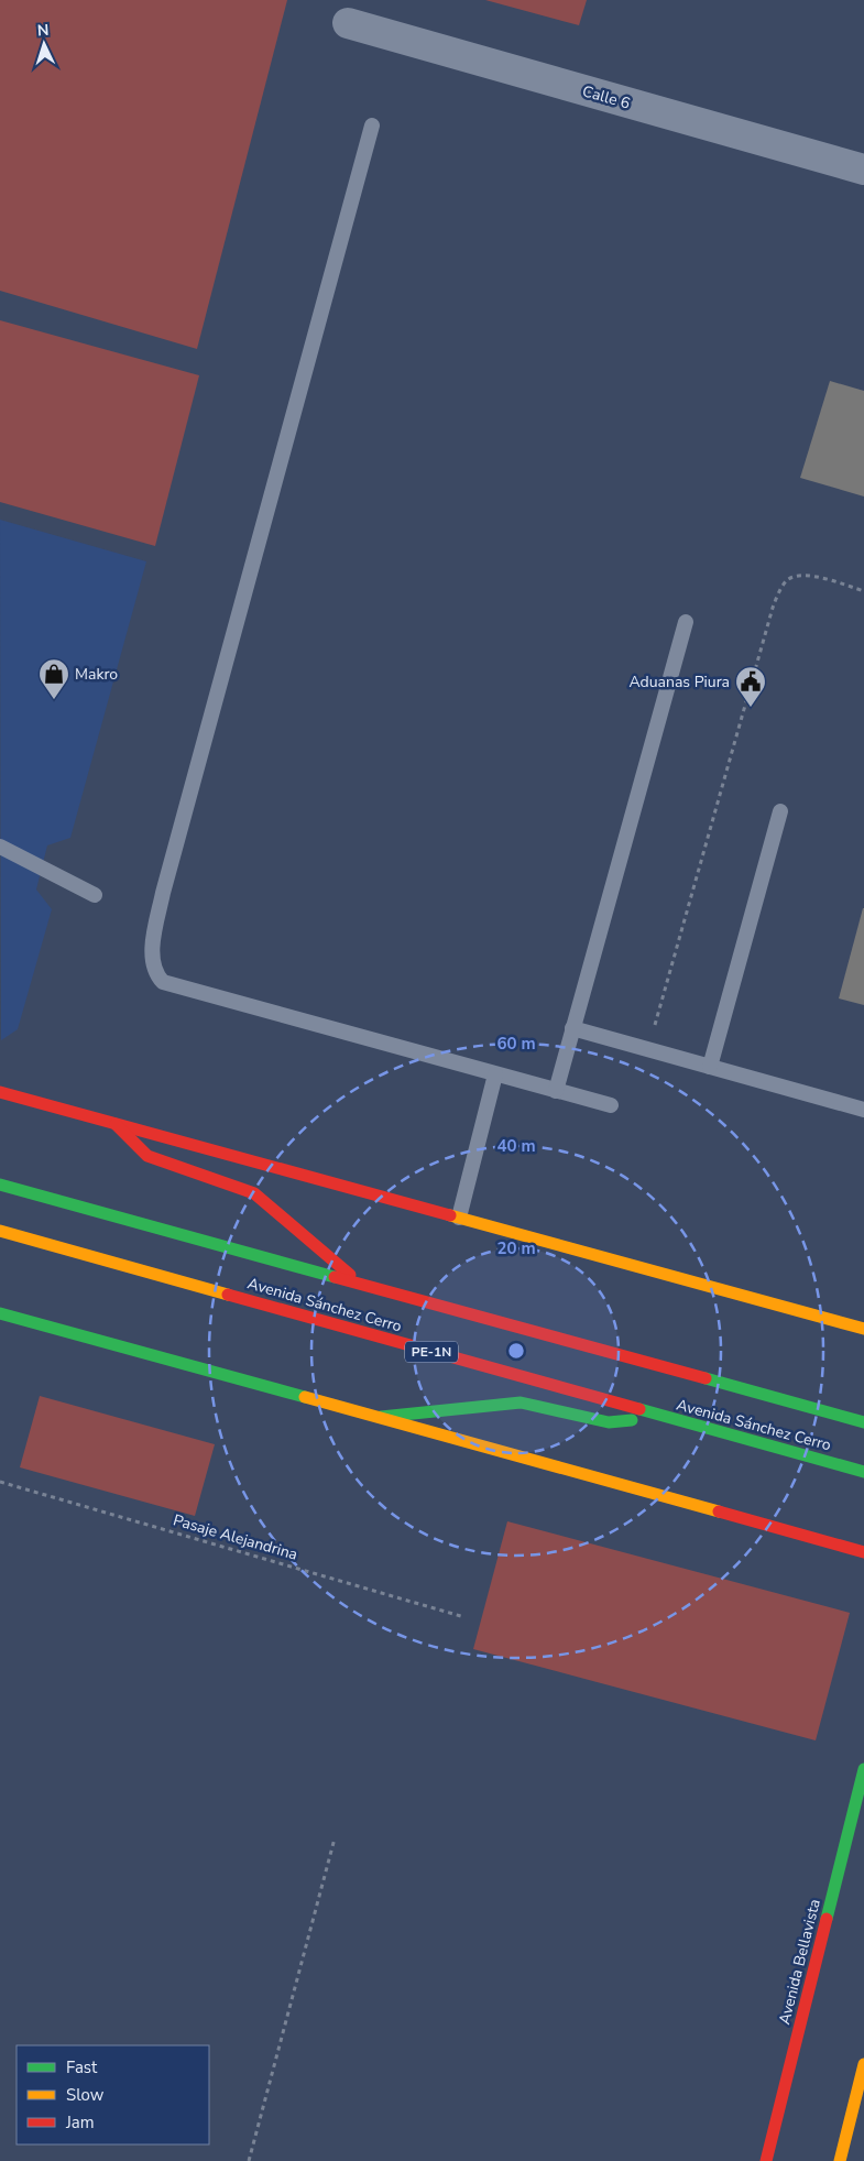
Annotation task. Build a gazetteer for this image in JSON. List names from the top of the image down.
{
  "streets": {
    "main road": ["Avenida Sánchez Cerro", "PE-1N", "Avenida Bellavista"],
    "street": ["Calle 6"],
    "path": ["Pasaje Alejandrina"]
  },
  "places": {
    "shop": ["Makro"],
    "public building": ["Aduanas Piura"]
  },
  "legend": ["Fast", "Slow", "Jam"],
  "north": "top",
  "rings": ["60 m", "40 m", "20 m"]
}
